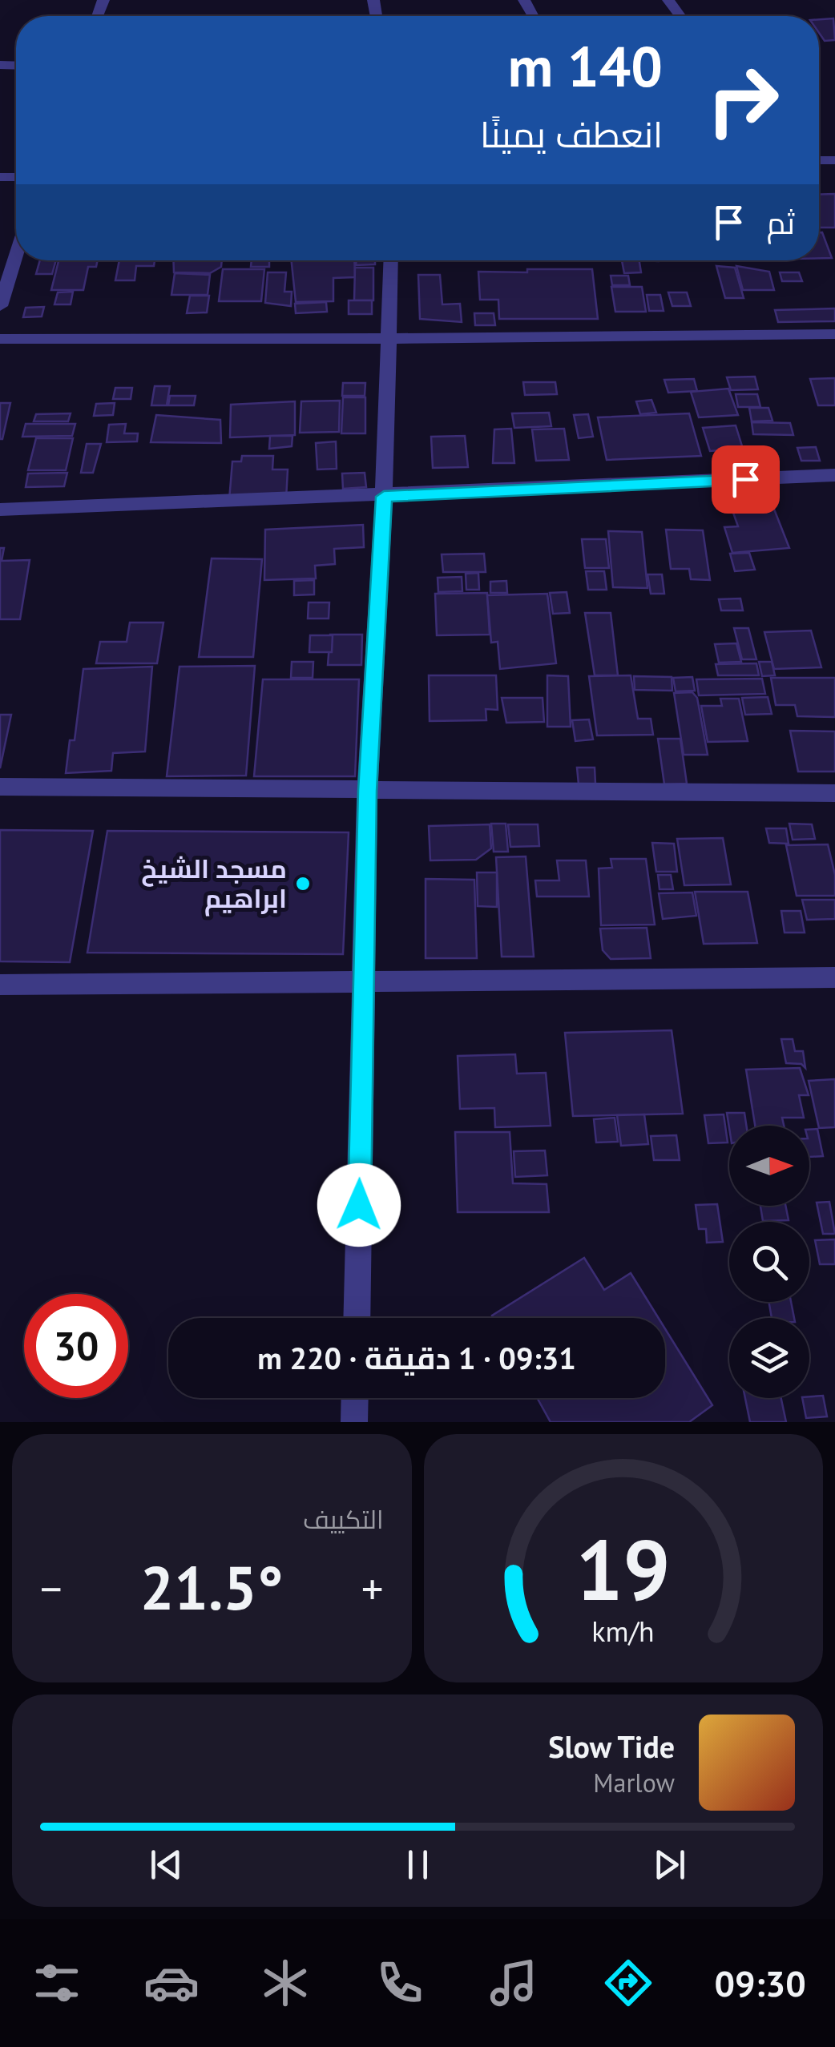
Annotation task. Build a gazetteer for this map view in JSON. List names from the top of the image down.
{
  "places": ["مسجد الشيخ ابراهيم"],
  "north": "right",
  "page": {
    "turn": ["140 m", "انعطف يمينًا"],
    "then": "ثم",
    "limit": "30",
    "trip": "09:31 · 1 دقيقة · 220 m",
    "tile": "التكييف",
    "heat": ["−", "21.5°", "+"],
    "song": ["Slow Tide", "Marlow"],
    "tabs": "09:30",
    "gauge": ["19", "km/h"]
  }
}
